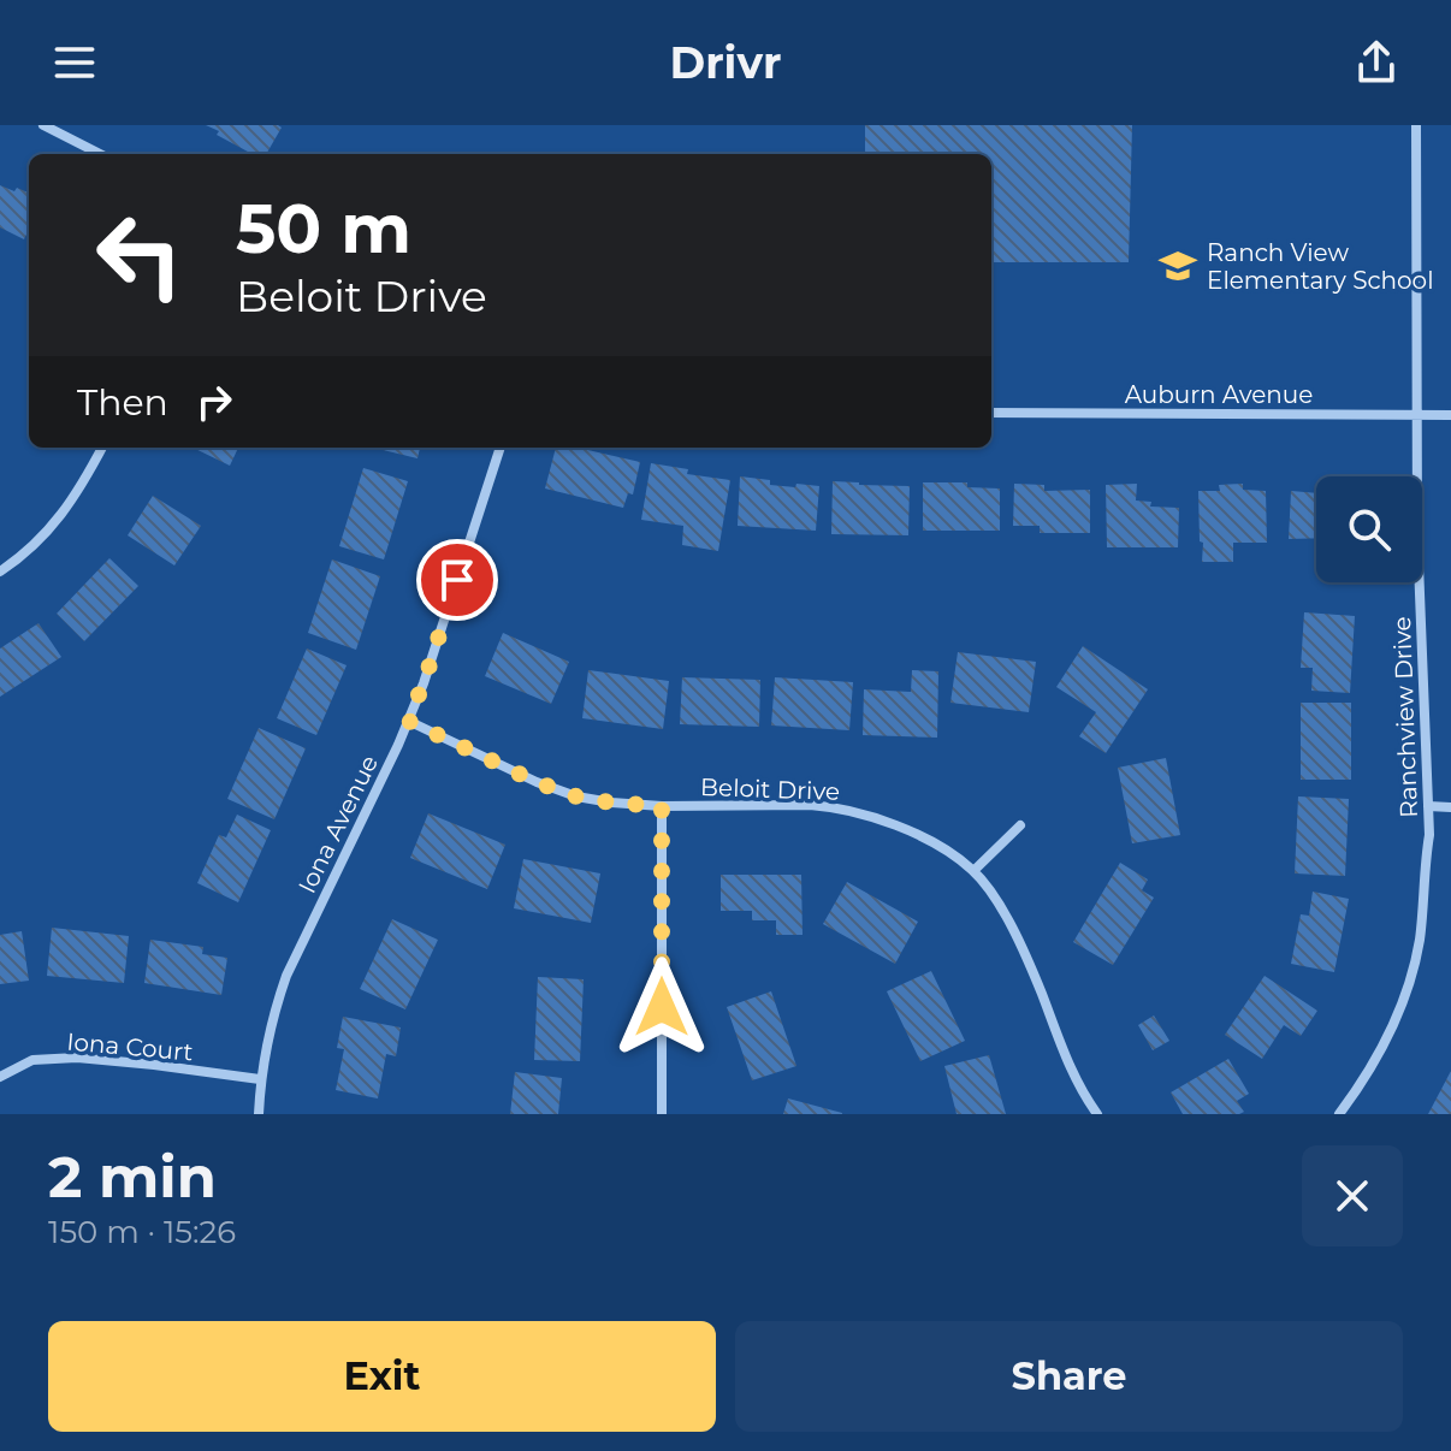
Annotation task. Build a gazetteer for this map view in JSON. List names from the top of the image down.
{
  "streets": {
    "street": [
      "Auburn Avenue",
      "Ranchview Drive",
      "Beloit Drive",
      "Iona Avenue",
      "Iona Court"
    ]
  },
  "crossings": [
    ["Auburn Avenue", "Ranchview Drive"],
    ["Beloit Drive", "Iona Avenue"],
    ["Iona Avenue", "Iona Court"]
  ],
  "places": {
    "school or university": ["Ranch View Elementary School"]
  },
  "page": {
    "header": "Drivr",
    "turn": ["50 m", "Beloit Drive"],
    "then": "Then",
    "heading": ["2 min", "150 m · 15:26"],
    "buttons": ["Exit", "Share"]
  }
}
